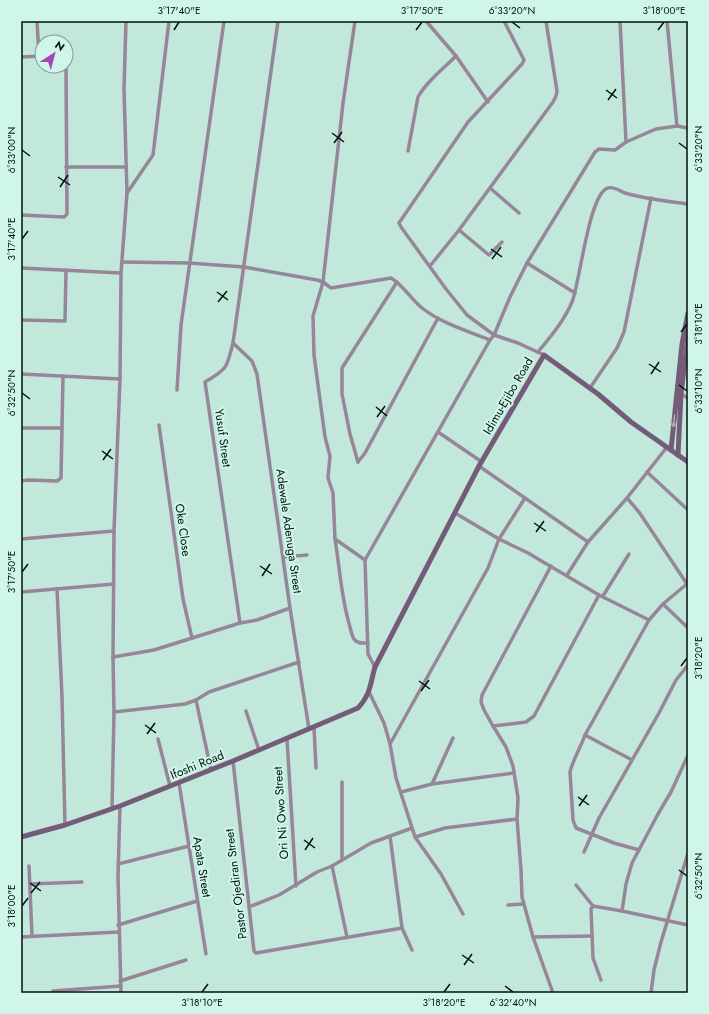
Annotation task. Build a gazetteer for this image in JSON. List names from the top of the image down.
{
  "streets": {
    "main road": ["Idimu-Ejibo Road", "Ifoshi Road"],
    "street": [
      "Yusuf Street",
      "Oke Close",
      "Adewale Adenuga Street",
      "Ori Ni Owo Street",
      "Apata Street",
      "Pastor Ojediran Street"
    ]
  },
  "crossings": [
    ["Idimu-Ejibo Road", "Ifoshi Road"],
    ["Yusuf Street", "Adewale Adenuga Street"],
    ["Adewale Adenuga Street", "Ifoshi Road"],
    ["Ifoshi Road", "Ori Ni Owo Street"],
    ["Ifoshi Road", "Apata Street"],
    ["Ifoshi Road", "Pastor Ojediran Street"]
  ],
  "north": "top right",
  "coordinates": [
    "3°17'40\"E",
    "3°17'50\"E",
    "6°33'20\"N",
    "3°18'00\"E",
    "6°33'00\"N",
    "3°18'10\"E",
    "6°33'10\"N",
    "6°32'50\"N",
    "3°18'20\"E",
    "6°32'40\"N"
  ]
}
